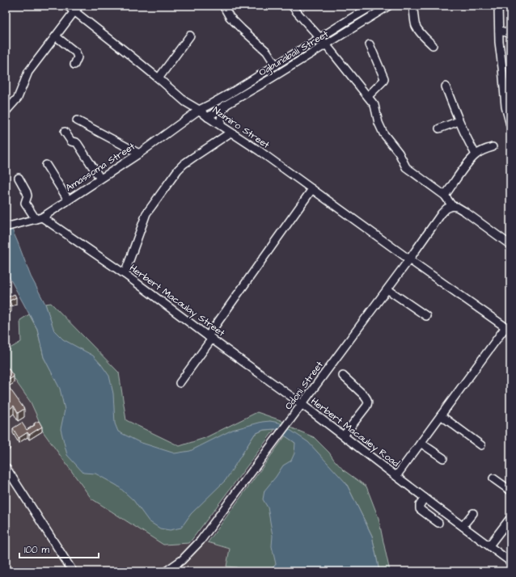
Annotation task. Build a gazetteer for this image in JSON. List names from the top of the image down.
{
  "streets": {
    "street": [
      "Ogbunabali Street",
      "Nzimiro Street",
      "Amassoma Street",
      "Herbert Macaulay Street",
      "Odoni Street",
      "Herbert Macauley Road"
    ]
  },
  "crossings": [
    ["Ogbunabali Street", "Nzimiro Street"],
    ["Ogbunabali Street", "Amassoma Street"],
    ["Nzimiro Street", "Amassoma Street"],
    ["Nzimiro Street", "Odoni Street"],
    ["Amassoma Street", "Herbert Macaulay Street"],
    ["Herbert Macaulay Street", "Odoni Street"],
    ["Herbert Macaulay Street", "Herbert Macauley Road"],
    ["Odoni Street", "Herbert Macauley Road"]
  ],
  "scale_bar": "100 m"
}
